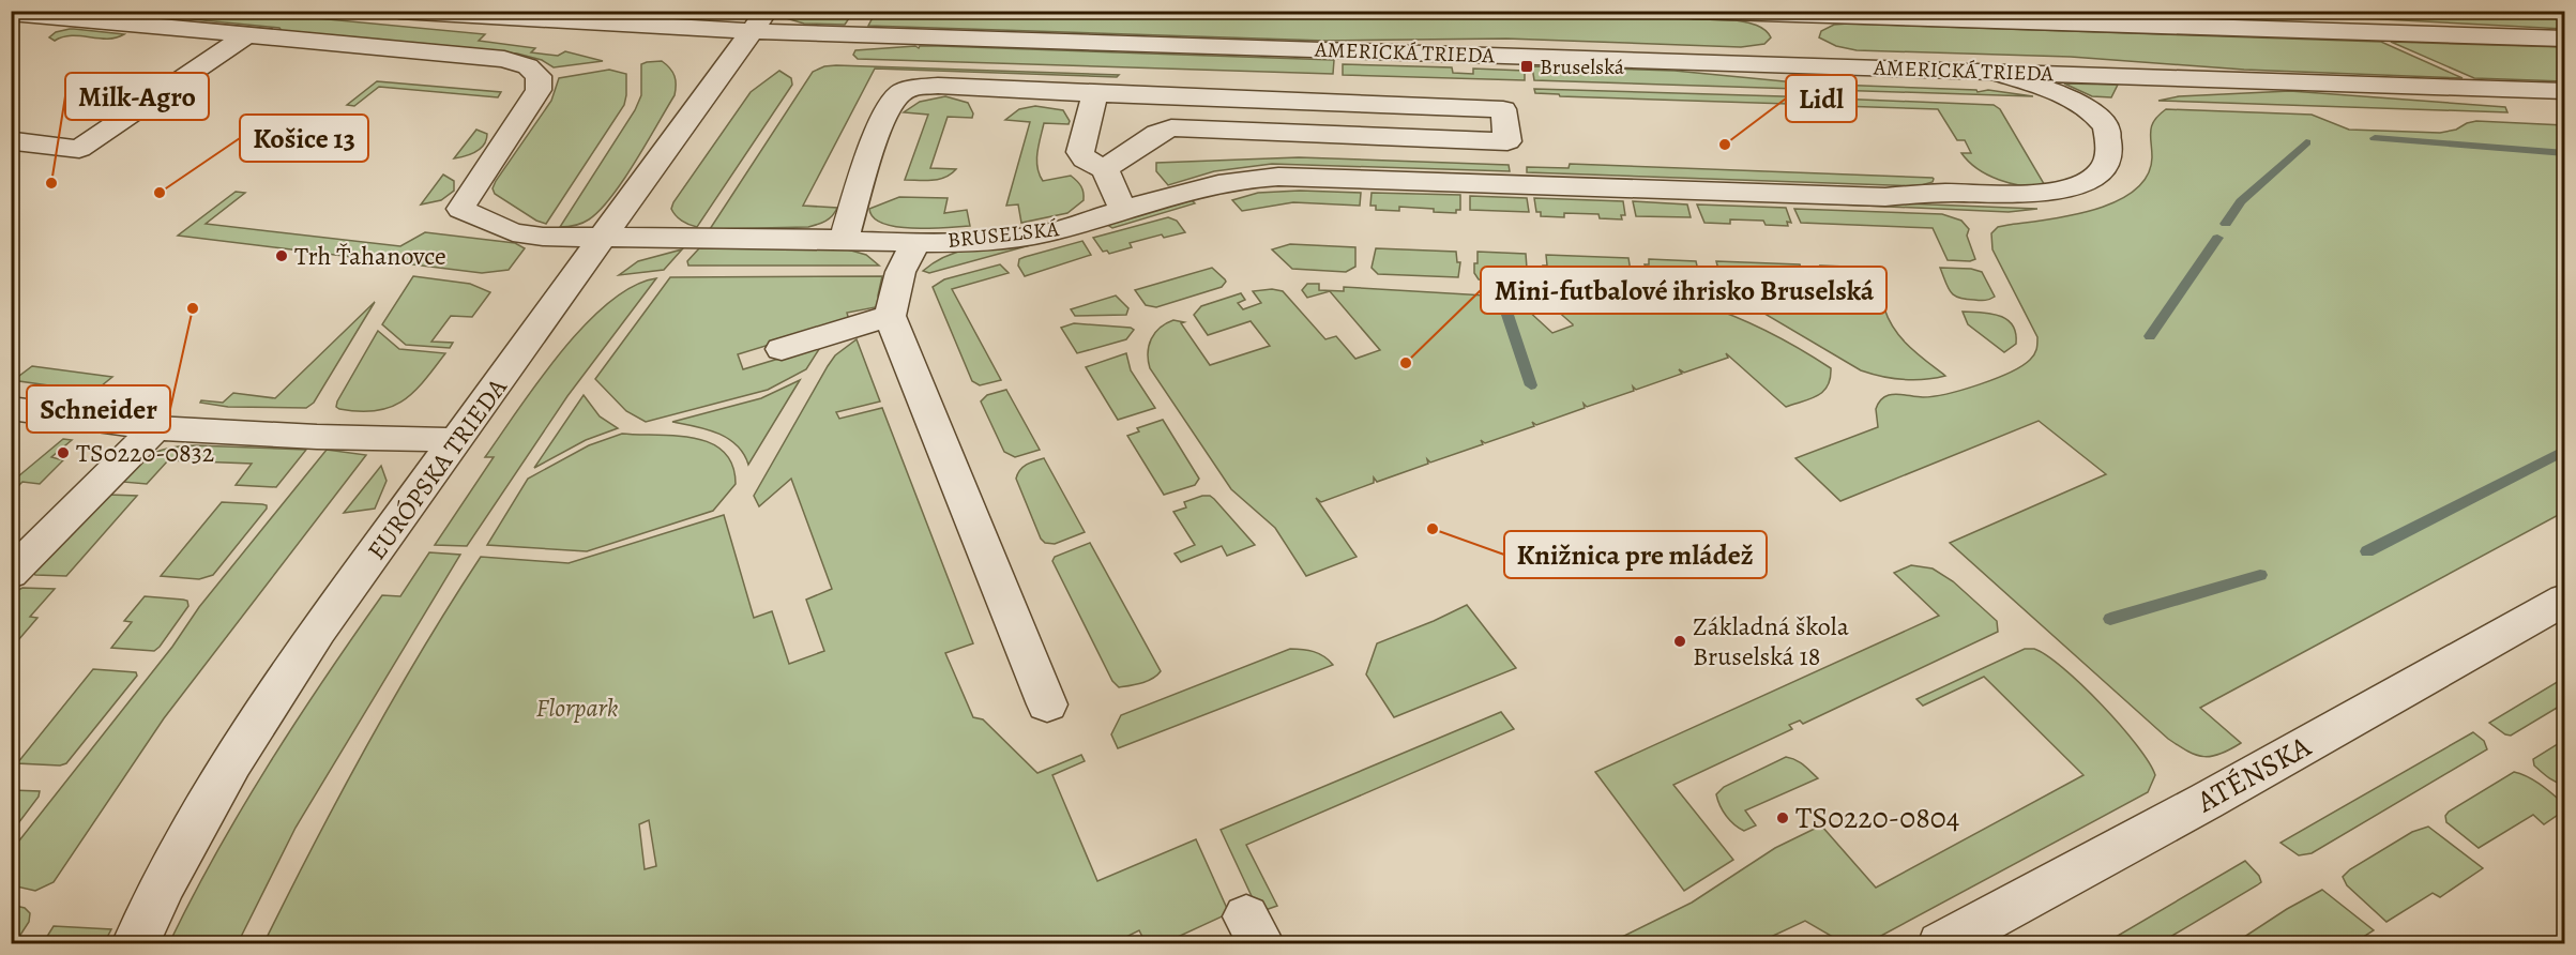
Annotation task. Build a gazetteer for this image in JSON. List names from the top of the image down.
{
  "streets": {
    "street": [
      "AMERICKÁ TRIEDA",
      "BRUSELSKÁ",
      "EURÓPSKA TRIEDA",
      "ATÉNSKA"
    ]
  },
  "crossings": [
    ["AMERICKÁ TRIEDA", "EURÓPSKA TRIEDA"],
    ["BRUSELSKÁ", "EURÓPSKA TRIEDA"]
  ],
  "parks": ["Florpark"],
  "places": {
    "transit": ["Bruselská"],
    "other": [
      "Lidl",
      "Milk-Agro",
      "Košice 13",
      "Trh Ťahanovce",
      "Schneider",
      "Mini-futbalové ihrisko Bruselská",
      "TS0220-0832",
      "Knižnica pre mládež",
      "Základná škola Bruselská 18",
      "TS0220-0804"
    ]
  }
}
